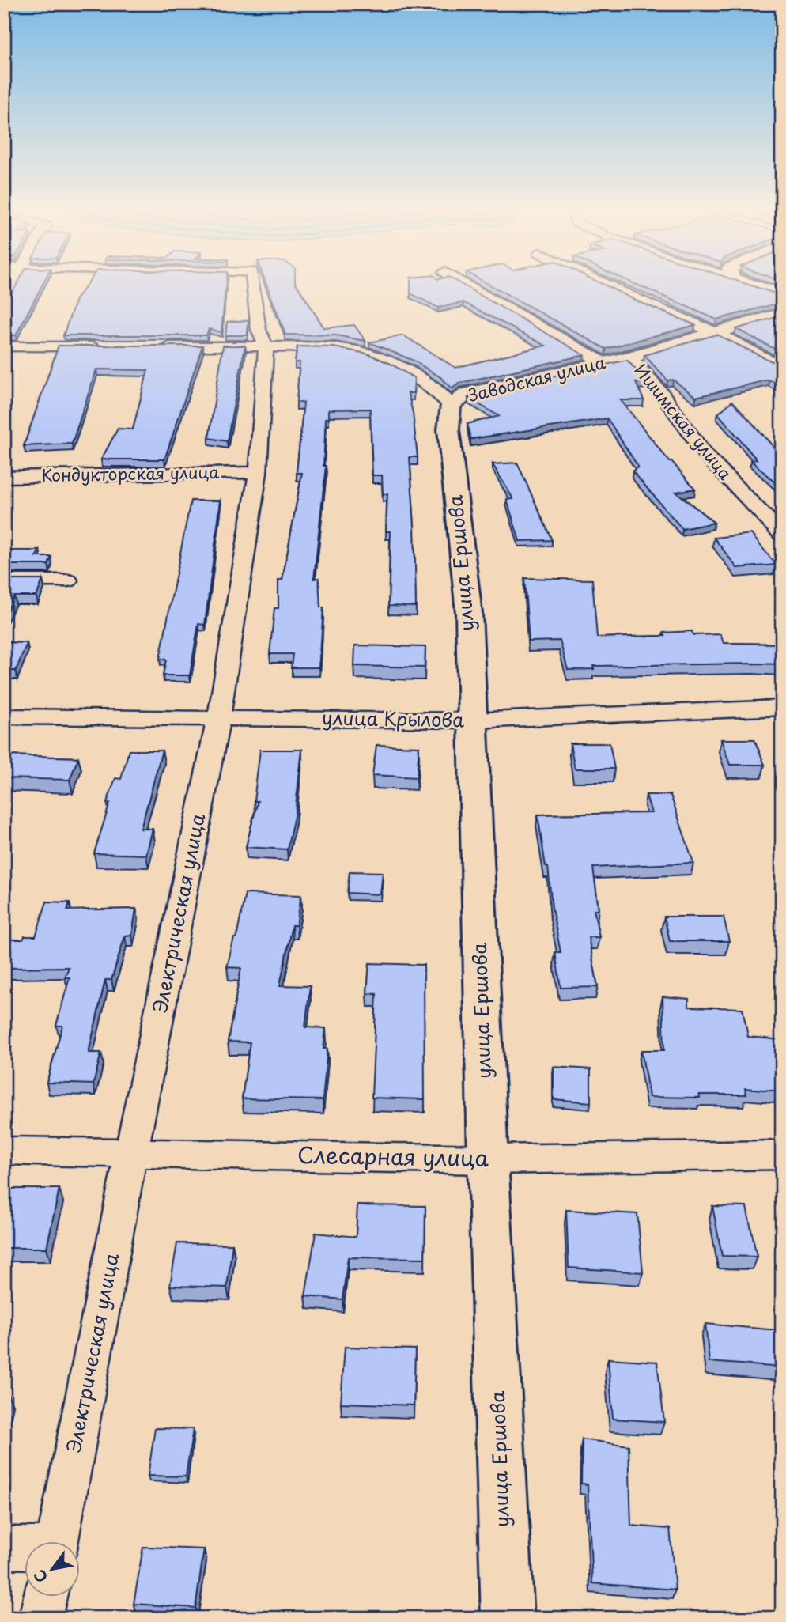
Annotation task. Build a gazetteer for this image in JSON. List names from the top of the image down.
{
  "streets": {
    "street": [
      "Заводская улица",
      "Ишимская улица",
      "Кондукторская улица",
      "улица Ершова",
      "улица Крылова",
      "Электрическая улица",
      "Слесарная улица"
    ]
  },
  "crossings": [
    ["Заводская улица", "Ишимская улица"],
    ["Заводская улица", "улица Ершова"],
    ["Заводская улица", "Электрическая улица"],
    ["Кондукторская улица", "Электрическая улица"],
    ["улица Ершова", "улица Крылова"],
    ["улица Ершова", "Слесарная улица"],
    ["улица Крылова", "Электрическая улица"],
    ["Электрическая улица", "Слесарная улица"]
  ],
  "north": "bottom left"
}
